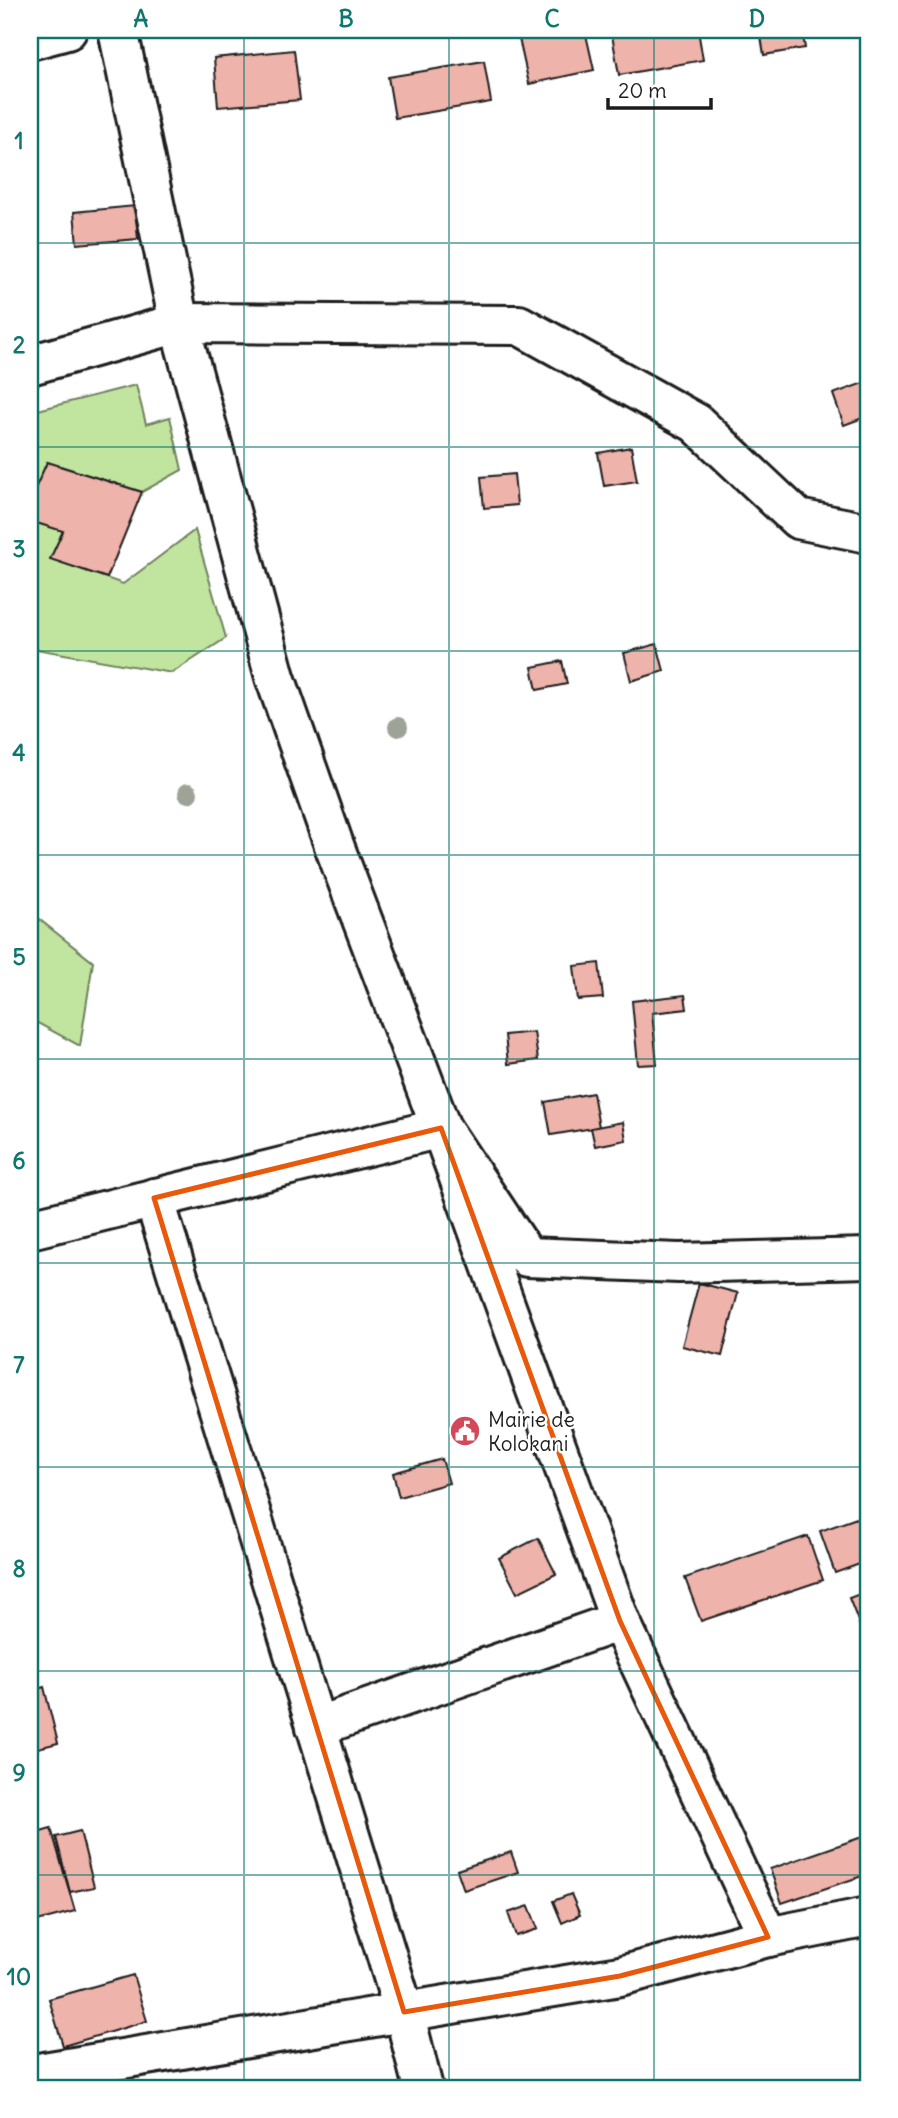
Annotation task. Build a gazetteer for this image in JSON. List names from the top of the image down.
{
  "places": {
    "public building": ["Mairie de Kolokani"]
  },
  "scale_bar": "20 m",
  "grid": {
    "columns": [
      "A",
      "B",
      "C",
      "D"
    ],
    "rows": [
      "1",
      "2",
      "3",
      "4",
      "5",
      "6",
      "7",
      "8",
      "9",
      "10"
    ]
  }
}
